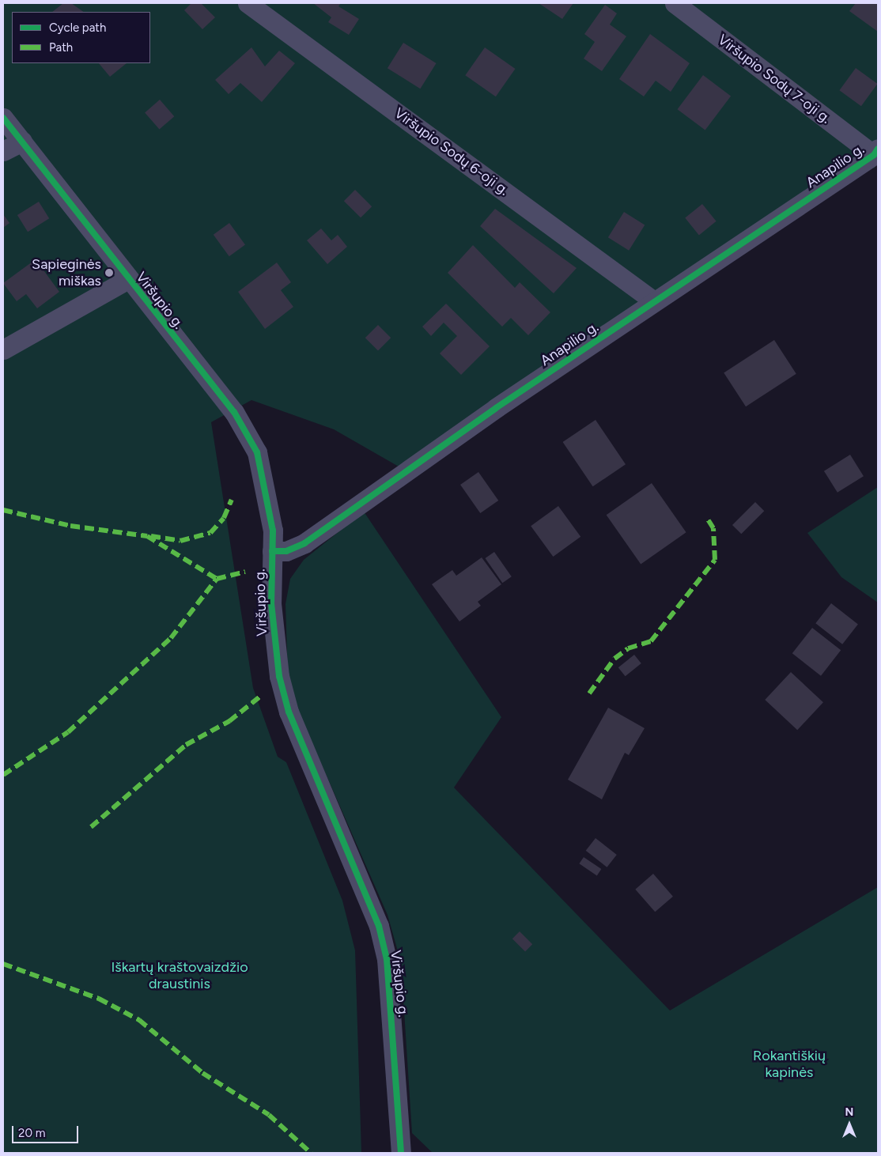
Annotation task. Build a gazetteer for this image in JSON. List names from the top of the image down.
{
  "streets": {
    "street": [
      "Viršupio Sodų 7-oji g.",
      "Viršupio Sodų 6-oji g.",
      "Anapilio g.",
      "Viršupio g."
    ]
  },
  "crossings": [
    ["Viršupio Sodų 7-oji g.", "Anapilio g."],
    ["Viršupio Sodų 6-oji g.", "Anapilio g."],
    ["Anapilio g.", "Viršupio g."]
  ],
  "parks": ["Iškartų kraštovaizdžio draustinis", "Rokantiškių kapinės"],
  "places": ["Sapieginės miškas"],
  "legend": ["Cycle path", "Path"],
  "scale_bar": "20 m",
  "north": "top"
}
